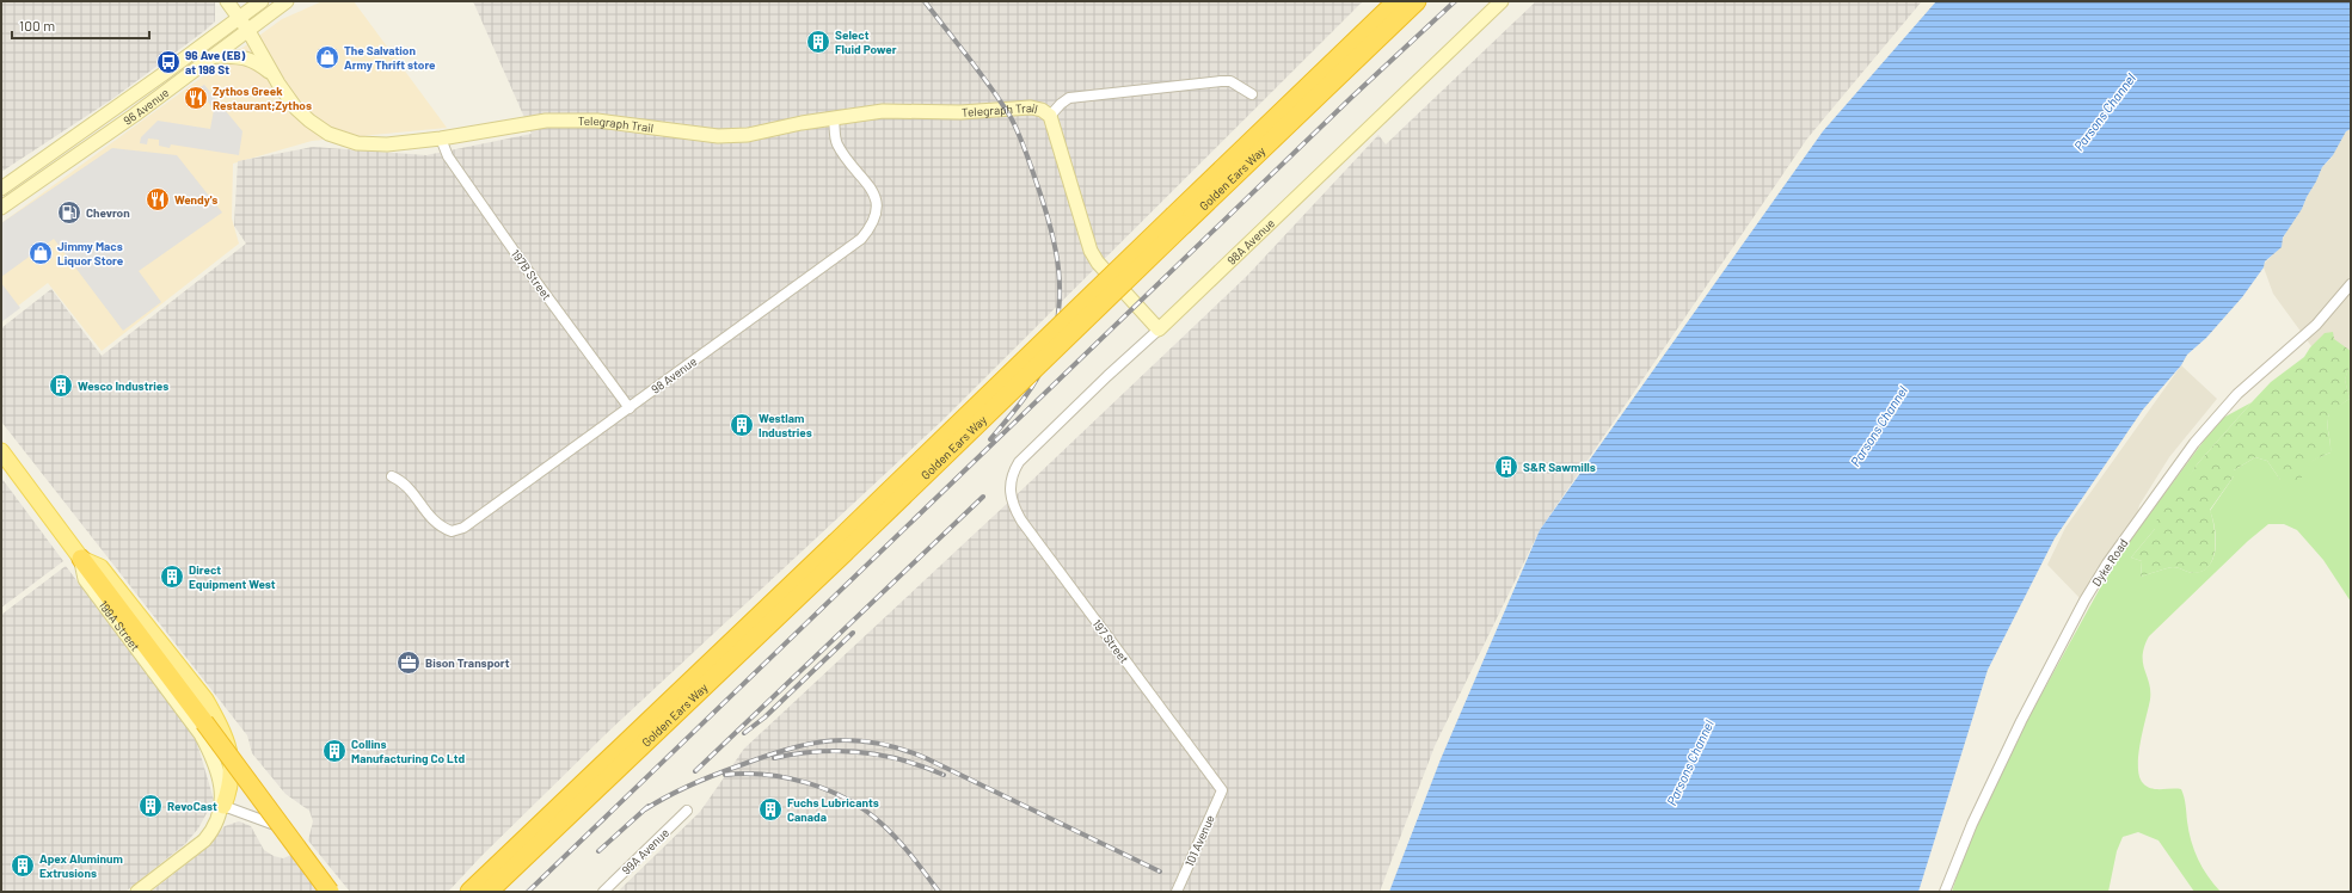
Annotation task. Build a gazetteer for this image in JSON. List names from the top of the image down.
{
  "streets": {
    "highway": ["Golden Ears Way"],
    "main road": ["199A Street"],
    "street": [
      "96 Avenue",
      "Telegraph Trail",
      "98A Avenue",
      "197B Street",
      "98 Avenue",
      "Dyke Road",
      "197 Street",
      "101 Avenue",
      "99A Avenue"
    ]
  },
  "crossings": [
    ["96 Avenue", "Telegraph Trail"],
    ["Telegraph Trail", "98A Avenue"],
    ["Telegraph Trail", "197B Street"],
    ["Telegraph Trail", "98 Avenue"],
    ["98A Avenue", "197 Street"],
    ["197B Street", "98 Avenue"],
    ["197 Street", "101 Avenue"]
  ],
  "water": ["Parsons Channel"],
  "places": {
    "building": [
      "Select Fluid Power",
      "Wesco Industries",
      "Westlam Industries",
      "S&R Sawmills",
      "Direct Equipment West",
      "Collins Manufacturing Co Ltd",
      "RevoCast",
      "Fuchs Lubricants Canada",
      "Apex Aluminum Extrusions"
    ],
    "shop": ["The Salvation Army Thrift store", "Jimmy Macs Liquor Store"],
    "bus stop": ["96 Ave (EB) at 198 St"],
    "restaurant": ["Zythos Greek Restaurant;Zythos", "Wendy's"],
    "fuel station": ["Chevron"],
    "office": ["Bison Transport"]
  },
  "scale_bar": "100 m"
}
